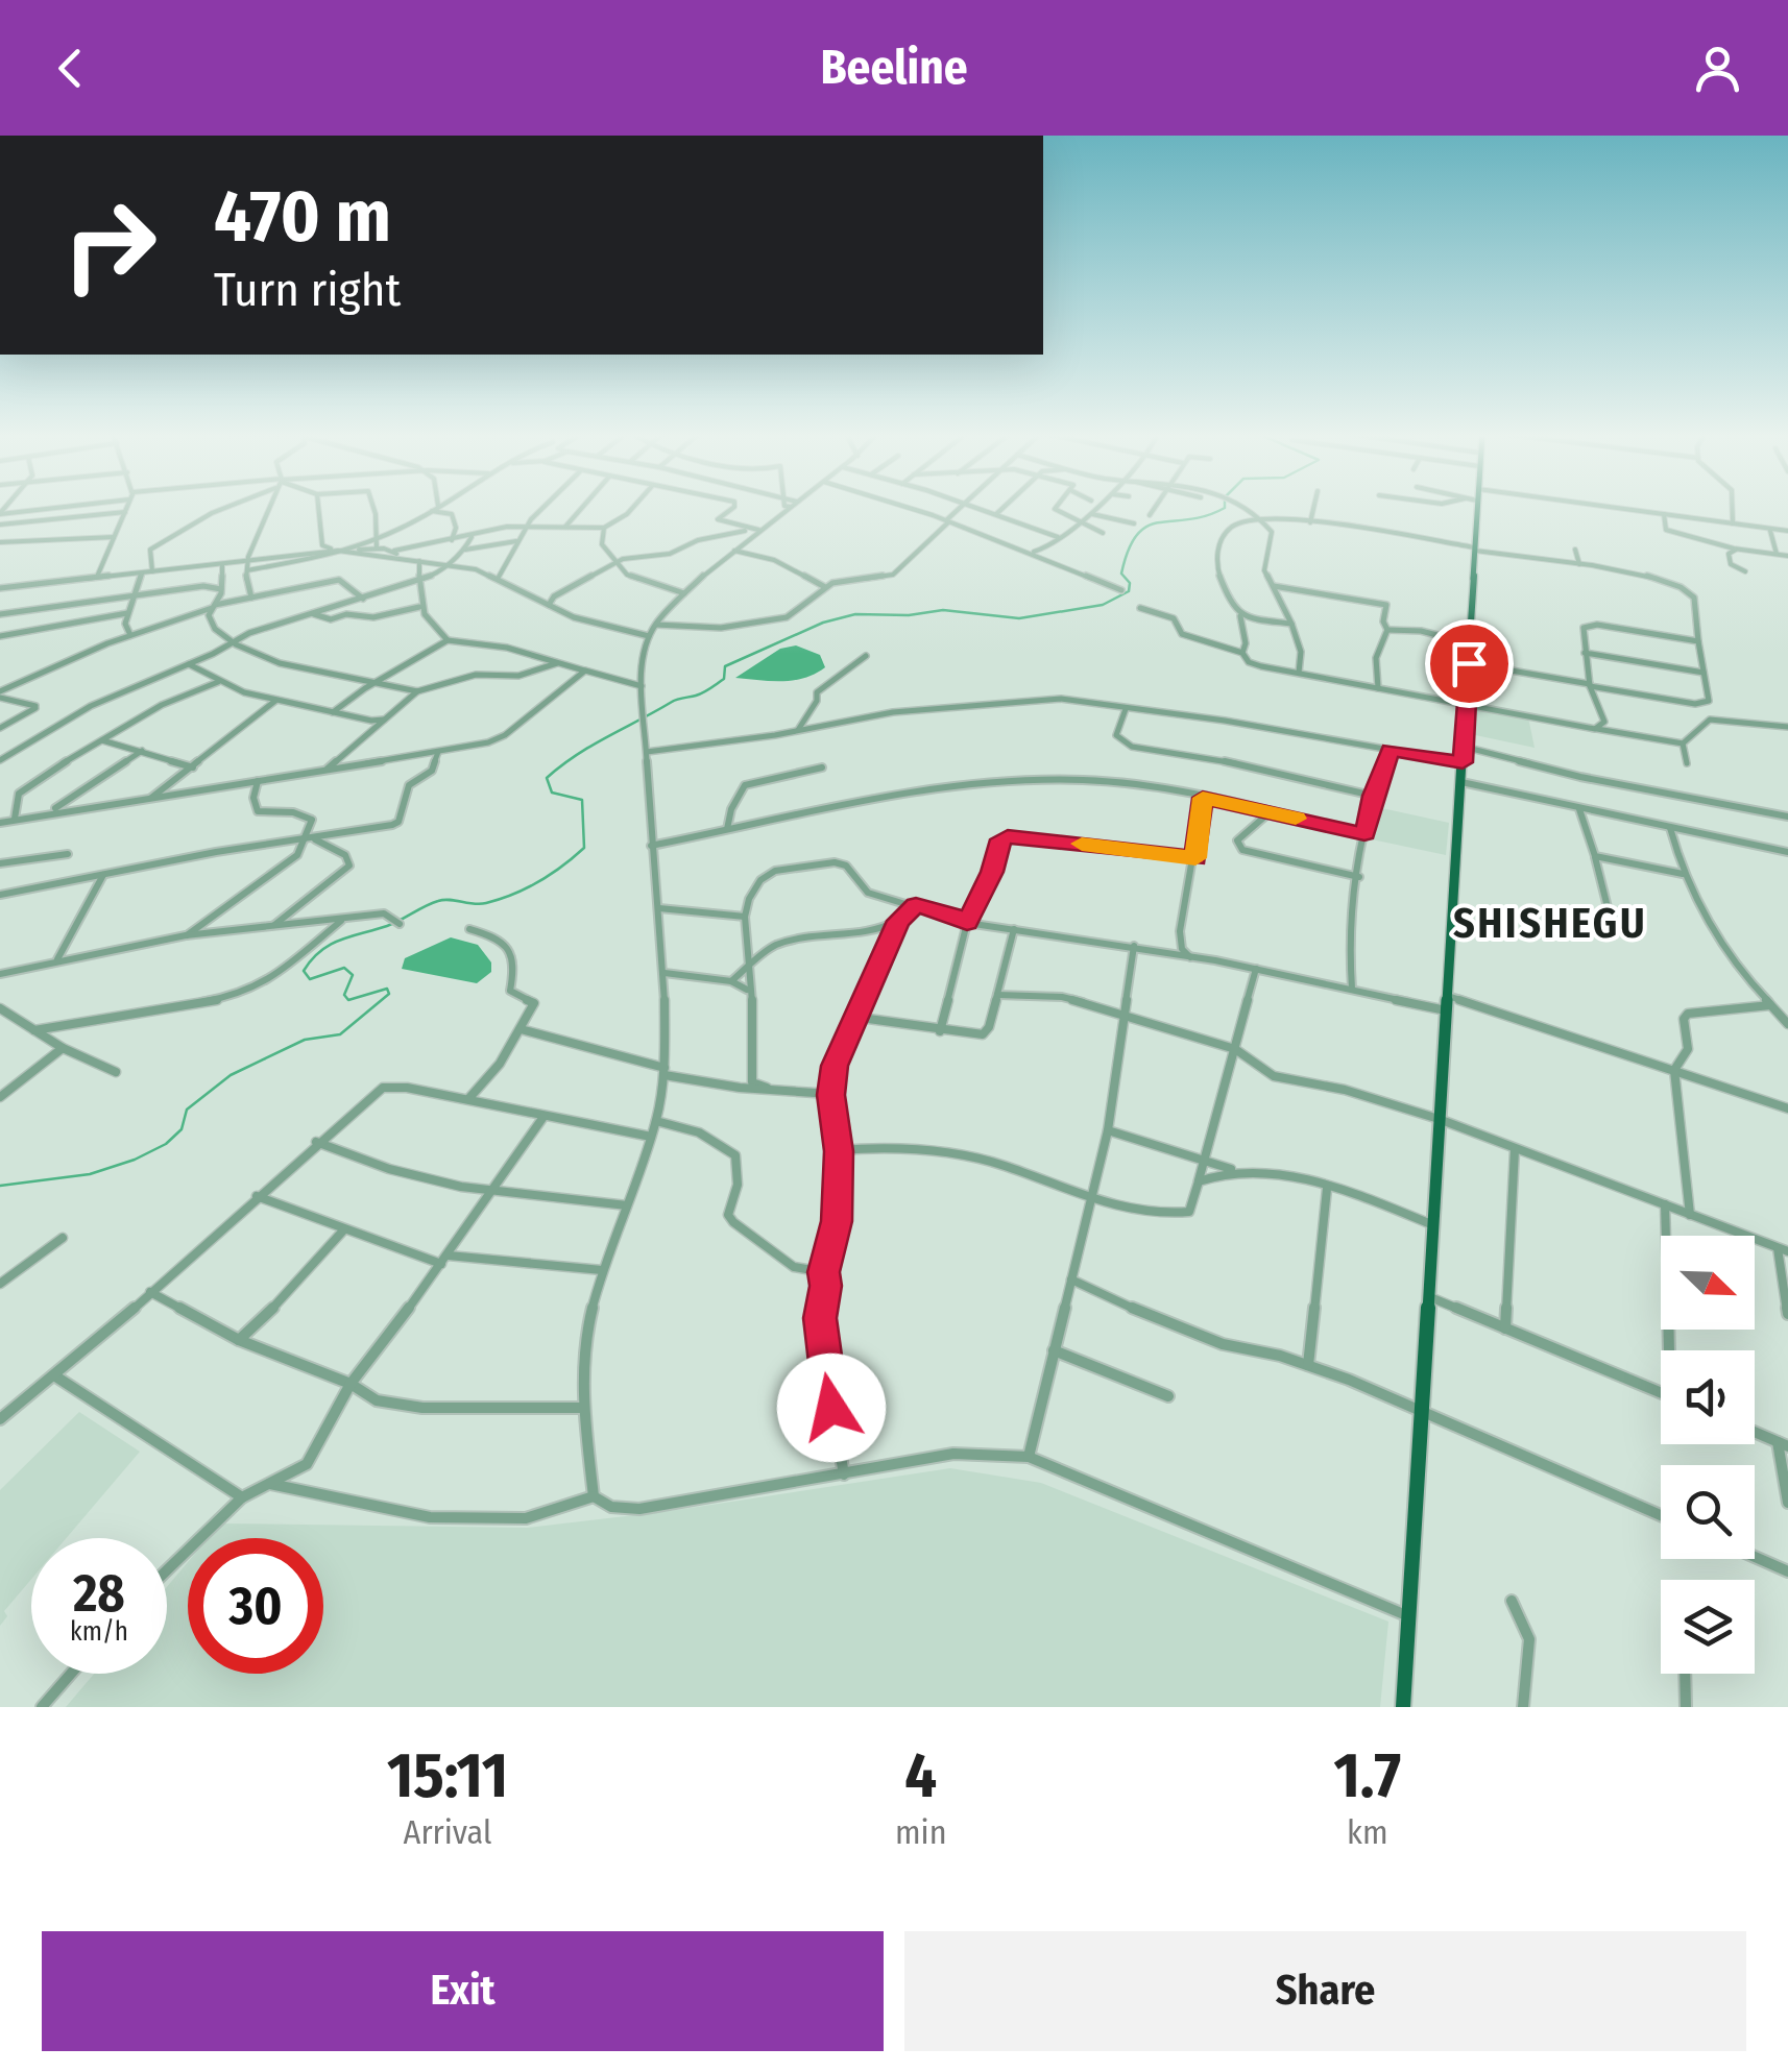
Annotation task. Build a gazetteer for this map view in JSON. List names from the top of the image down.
{
  "districts": ["SHISHEGU"],
  "north": "bottom right",
  "page": {
    "header": "Beeline",
    "turn": ["470 m", "Turn right"],
    "speed": "28 km/h",
    "limit": "30",
    "eta": [
      "15:11",
      "Arrival",
      "4",
      "min",
      "1.7",
      "km"
    ],
    "buttons": ["Exit", "Share"]
  }
}
